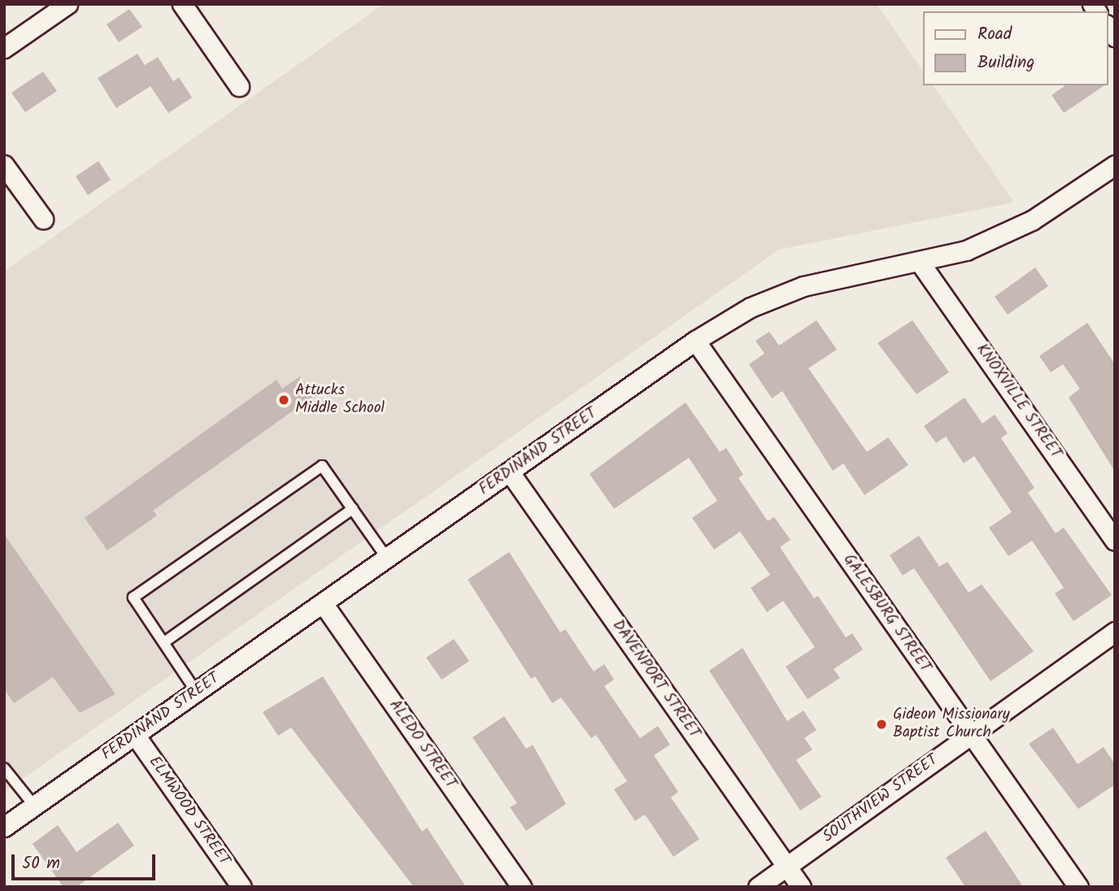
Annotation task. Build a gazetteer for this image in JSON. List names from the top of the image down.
{
  "streets": {
    "street": [
      "KNOXVILLE STREET",
      "FERDINAND STREET",
      "GALESBURG STREET",
      "DAVENPORT STREET",
      "ALEDO STREET",
      "SOUTHVIEW STREET",
      "ELMWOOD STREET"
    ]
  },
  "crossings": [
    ["KNOXVILLE STREET", "FERDINAND STREET"],
    ["FERDINAND STREET", "GALESBURG STREET"],
    ["FERDINAND STREET", "DAVENPORT STREET"],
    ["FERDINAND STREET", "ALEDO STREET"],
    ["FERDINAND STREET", "ELMWOOD STREET"],
    ["GALESBURG STREET", "SOUTHVIEW STREET"],
    ["DAVENPORT STREET", "SOUTHVIEW STREET"]
  ],
  "places": ["Attucks Middle School", "Gideon Missionary Baptist Church"],
  "legend": ["Road", "Building"],
  "scale_bar": "50 m"
}
